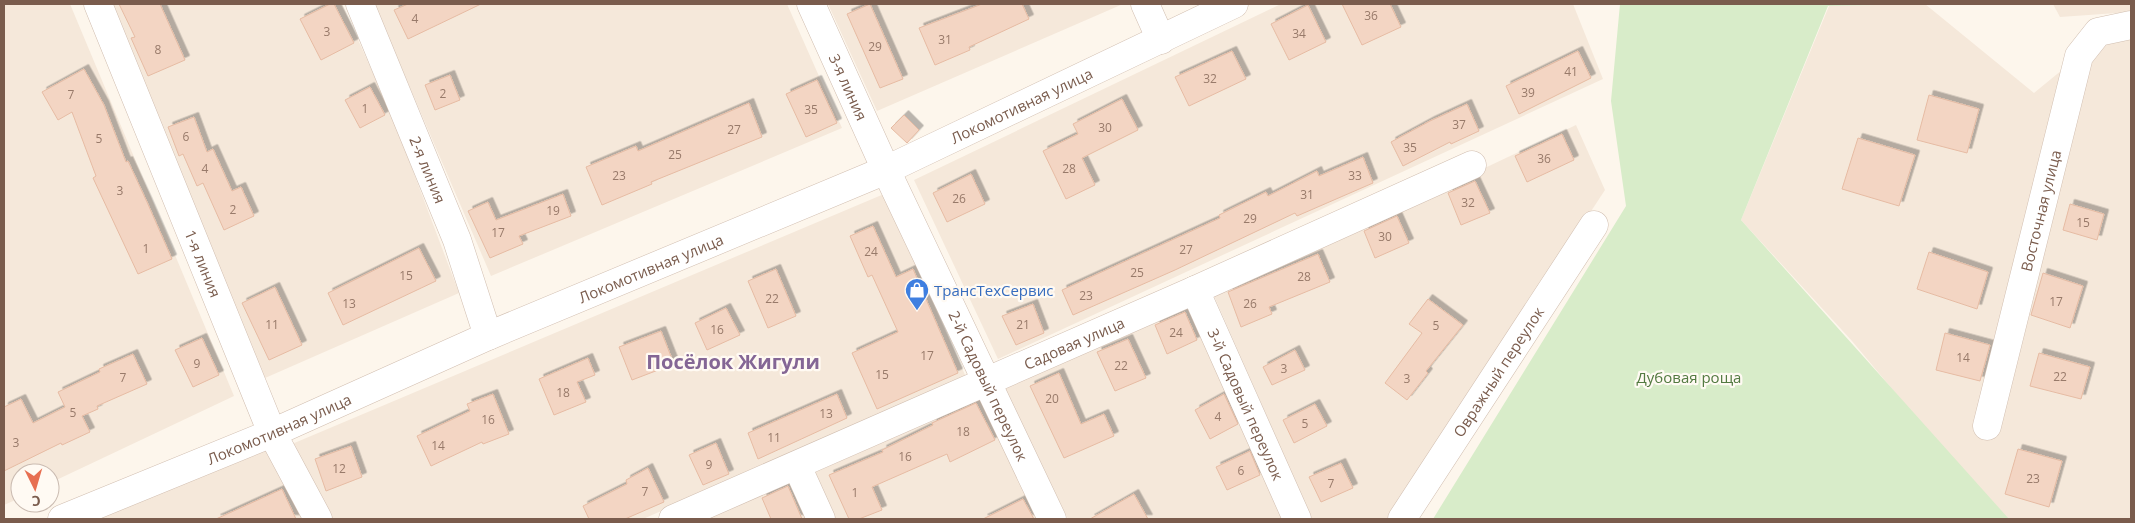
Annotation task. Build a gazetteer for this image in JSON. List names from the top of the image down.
{
  "streets": {
    "street": [
      "3-я линия",
      "Локомотивная улица",
      "2-я линия",
      "Восточная улица",
      "1-я линия",
      "Садовая улица",
      "Овражный переулок",
      "2-й Садовый переулок",
      "3-й Садовый переулок"
    ]
  },
  "crossings": [
    ["3-я линия", "Локомотивная улица"],
    ["3-я линия", "2-й Садовый переулок"],
    ["Локомотивная улица", "2-я линия"],
    ["Локомотивная улица", "1-я линия"],
    ["Локомотивная улица", "2-й Садовый переулок"],
    ["Садовая улица", "2-й Садовый переулок"],
    ["Садовая улица", "3-й Садовый переулок"]
  ],
  "districts": ["Посёлок Жигули"],
  "parks": ["Дубовая роща"],
  "places": {
    "shop": ["ТрансТехСервис"]
  },
  "house_numbers": [
    "36",
    "4",
    "3",
    "34",
    "31",
    "29",
    "8",
    "41",
    "32",
    "39",
    "2",
    "7",
    "1",
    "35",
    "37",
    "30",
    "27",
    "6",
    "5",
    "35",
    "25",
    "36",
    "4",
    "28",
    "23",
    "33",
    "3",
    "31",
    "26",
    "32",
    "2",
    "19",
    "29",
    "15",
    "17",
    "30",
    "1",
    "27",
    "24",
    "25",
    "15",
    "28",
    "23",
    "22",
    "17",
    "13",
    "26",
    "11",
    "21",
    "5",
    "16",
    "24",
    "17",
    "14",
    "9",
    "22",
    "3",
    "15",
    "22",
    "7",
    "3",
    "18",
    "20",
    "5",
    "13",
    "4",
    "16",
    "5",
    "18",
    "11",
    "3",
    "14",
    "16",
    "9",
    "12",
    "6",
    "23",
    "7",
    "7",
    "1"
  ],
  "north": "bottom"
}
